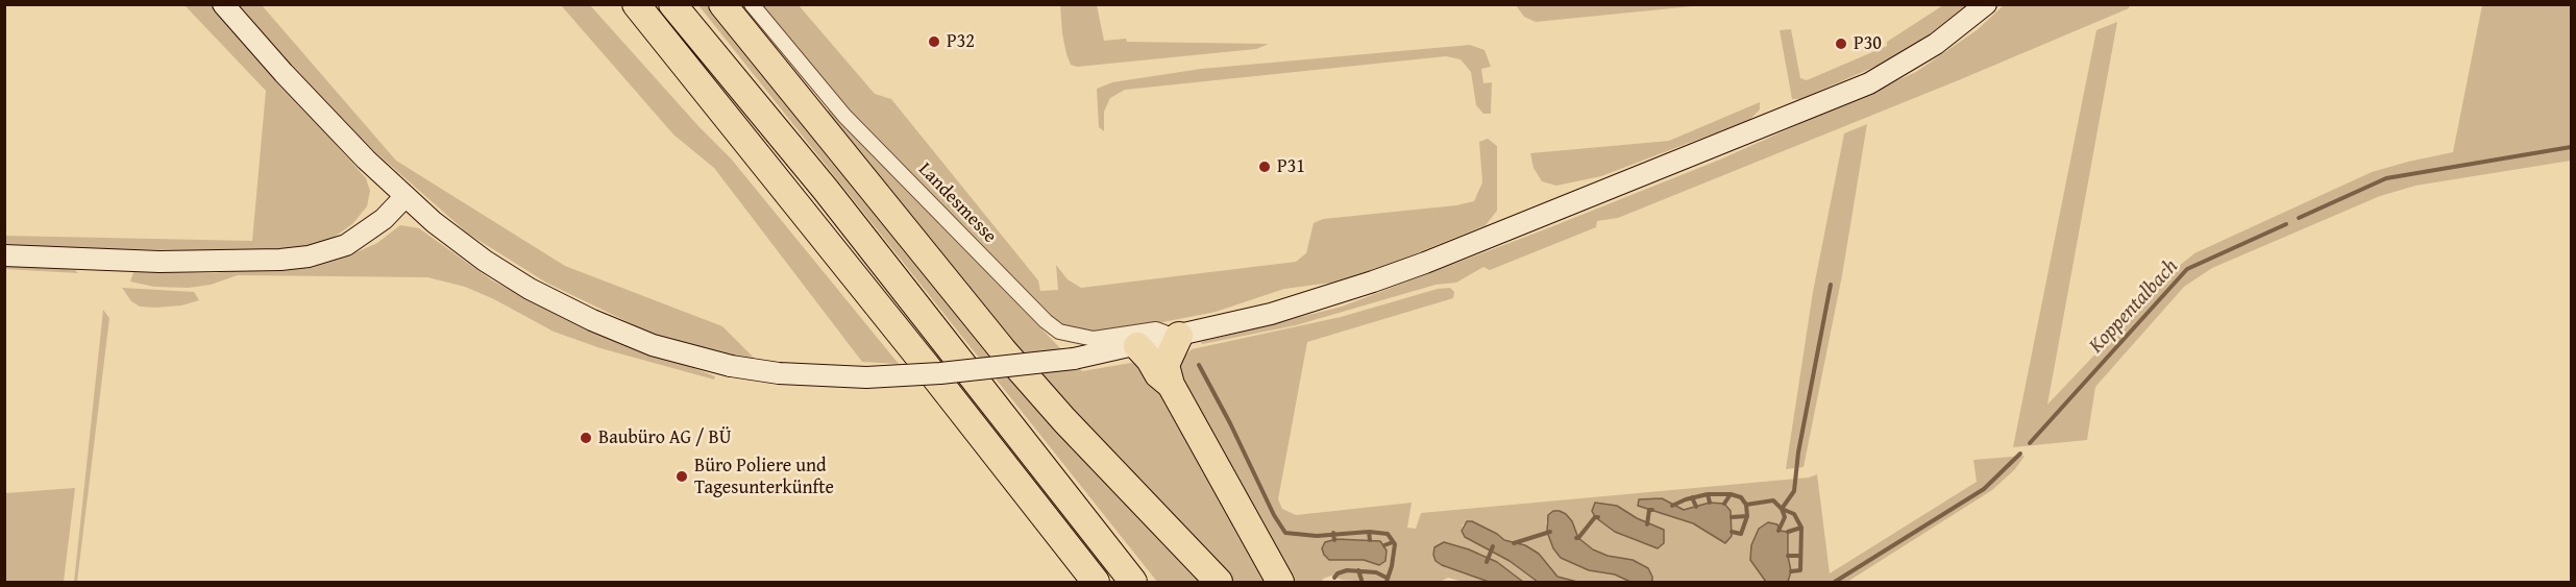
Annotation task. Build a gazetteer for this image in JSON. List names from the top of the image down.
{
  "streets": {
    "street": ["Landesmesse"]
  },
  "water": ["Koppentalbach"],
  "places": [
    "P32",
    "P30",
    "P31",
    "Baubüro AG / BÜ",
    "Büro Poliere und Tagesunterkünfte"
  ]
}
